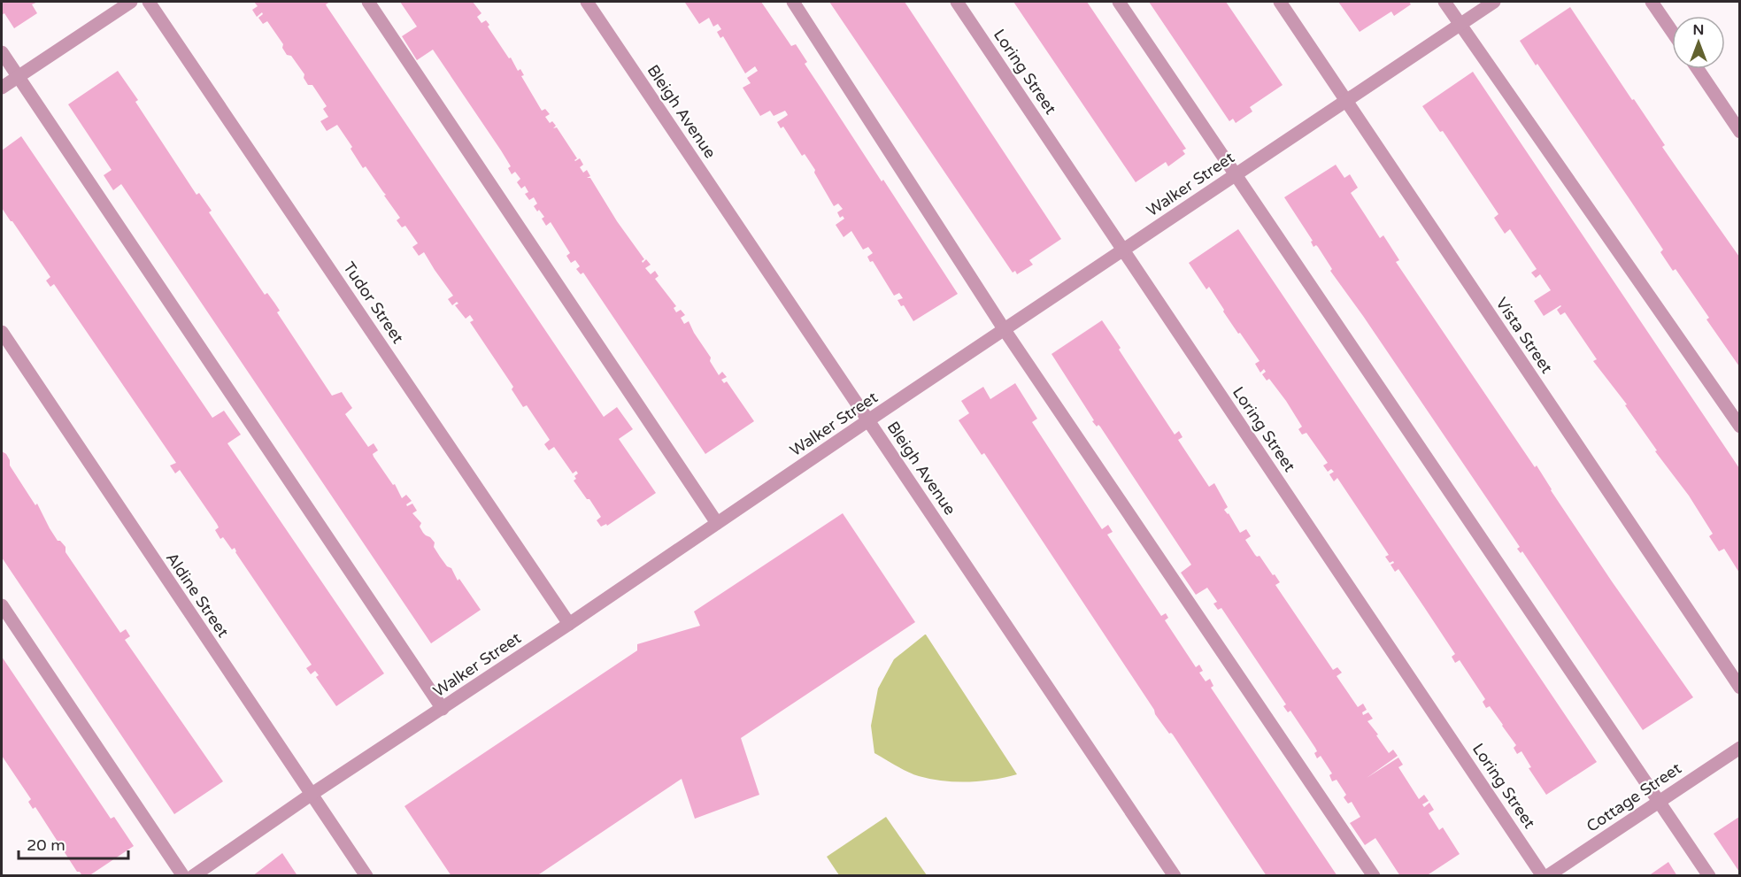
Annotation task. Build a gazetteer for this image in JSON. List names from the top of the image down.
{
  "streets": {
    "street": [
      "Loring Street",
      "Bleigh Avenue",
      "Walker Street",
      "Tudor Street",
      "Vista Street",
      "Aldine Street",
      "Cottage Street"
    ]
  },
  "crossings": [
    ["Loring Street", "Walker Street"],
    ["Bleigh Avenue", "Walker Street"],
    ["Walker Street", "Tudor Street"],
    ["Walker Street", "Vista Street"],
    ["Walker Street", "Aldine Street"]
  ],
  "scale_bar": "20 m",
  "north": "top"
}
